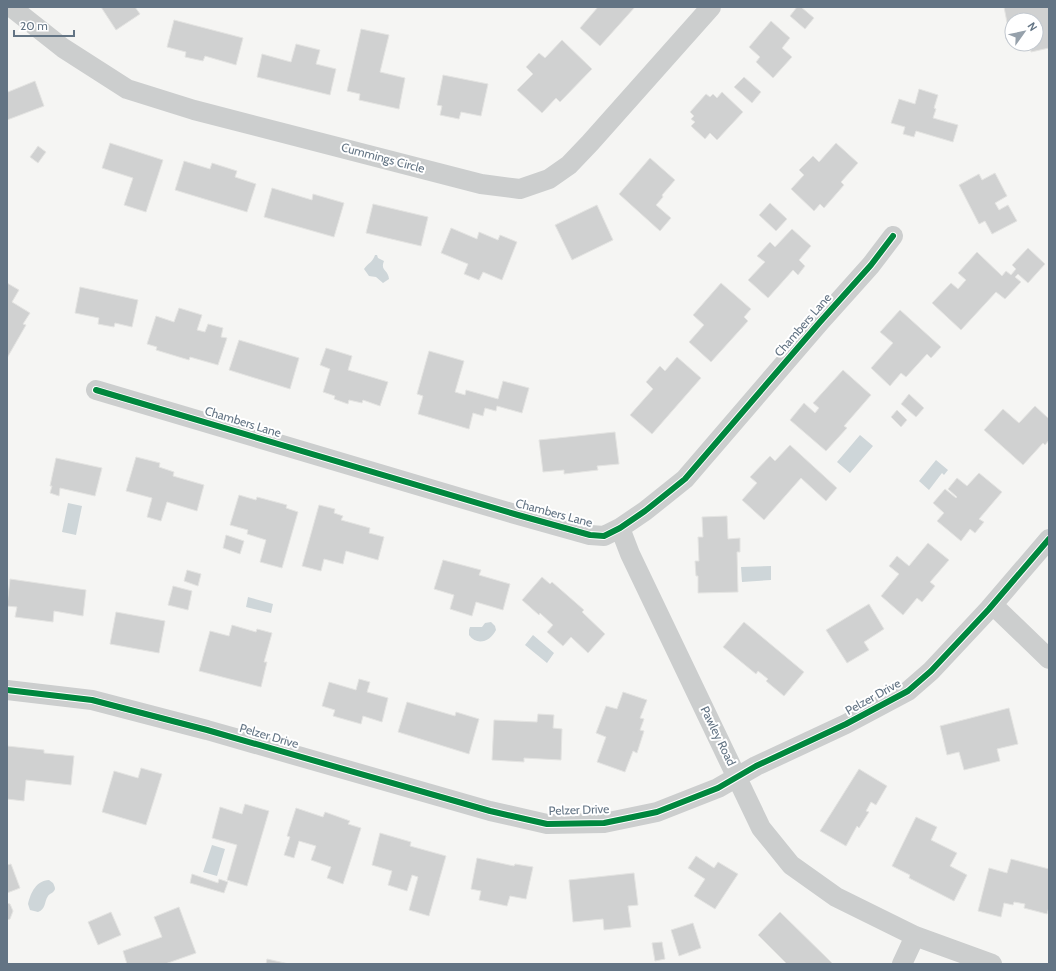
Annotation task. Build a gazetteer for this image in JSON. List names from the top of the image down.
{
  "streets": {
    "street": [
      "Cummings Circle",
      "Chambers Lane",
      "Pelzer Drive",
      "Pawley Road"
    ]
  },
  "crossings": [
    ["Chambers Lane", "Pawley Road"],
    ["Pelzer Drive", "Pawley Road"]
  ],
  "scale_bar": "20 m",
  "north": "top right"
}
